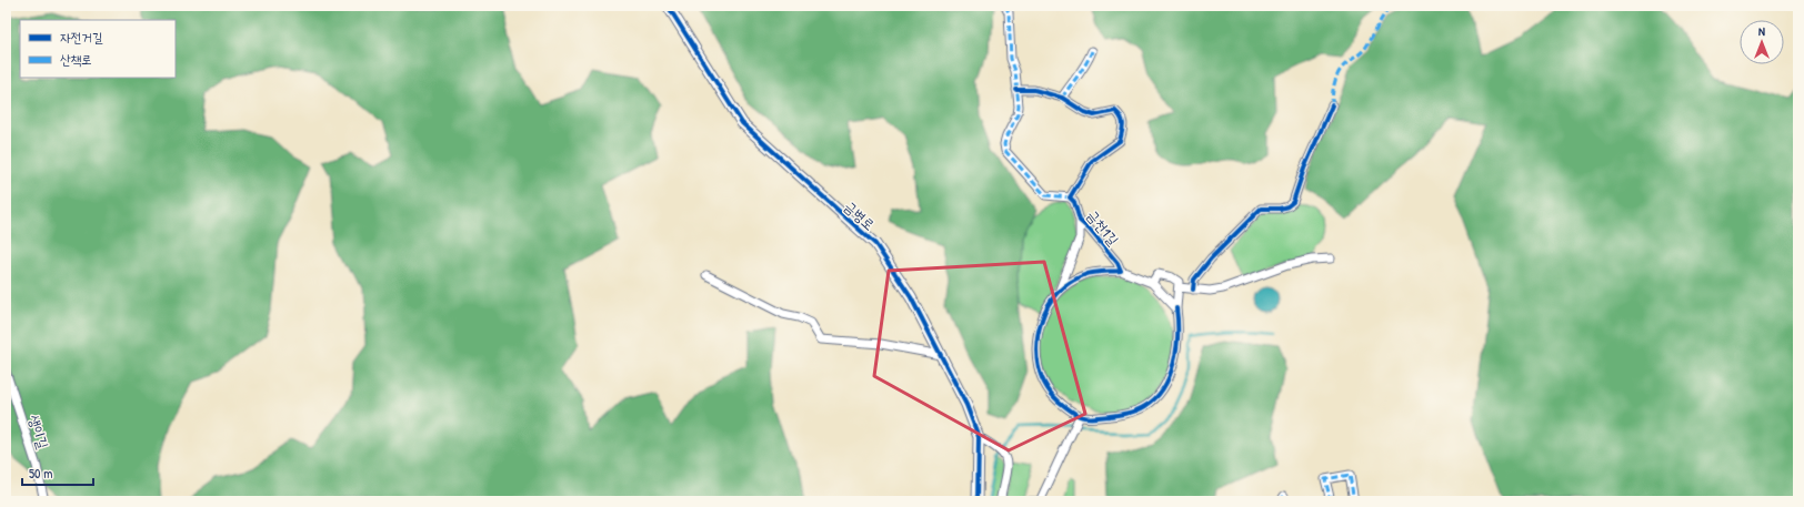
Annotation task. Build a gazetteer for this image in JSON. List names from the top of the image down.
{
  "streets": {
    "street": ["금병로", "금천1길", "생이길"]
  },
  "legend": ["자전거길", "산책로"],
  "scale_bar": "50 m",
  "north": "top"
}
